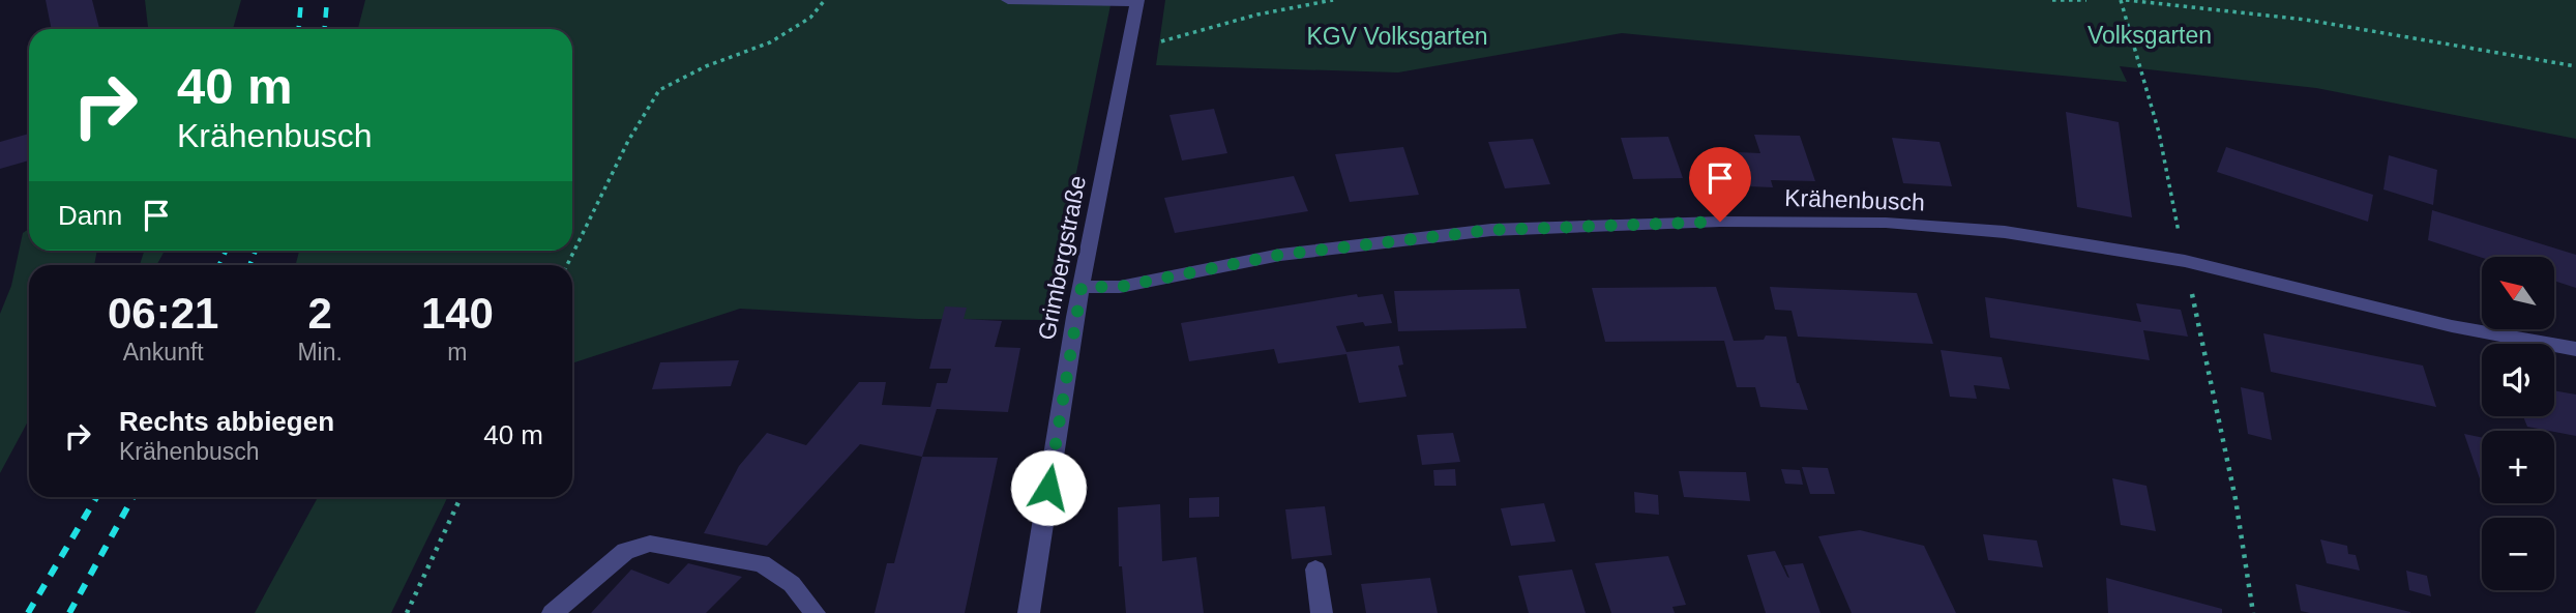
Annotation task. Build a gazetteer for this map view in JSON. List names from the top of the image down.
{
  "streets": {
    "street": ["Krähenbusch", "Grimbergstraße"]
  },
  "crossings": [
    ["Krähenbusch", "Grimbergstraße"]
  ],
  "parks": ["Volksgarten", "KGV Volksgarten"],
  "north": "top left",
  "page": {
    "turn": ["40 m", "Krähenbusch"],
    "then": "Dann",
    "map_buttons": ["+", "−"],
    "eta": [
      "06:21",
      "Ankunft",
      "2",
      "Min.",
      "140",
      "m"
    ],
    "list": [
      {
        "name": "Rechts abbiegen",
        "note": "Krähenbusch",
        "value": "40 m"
      }
    ]
  }
}
